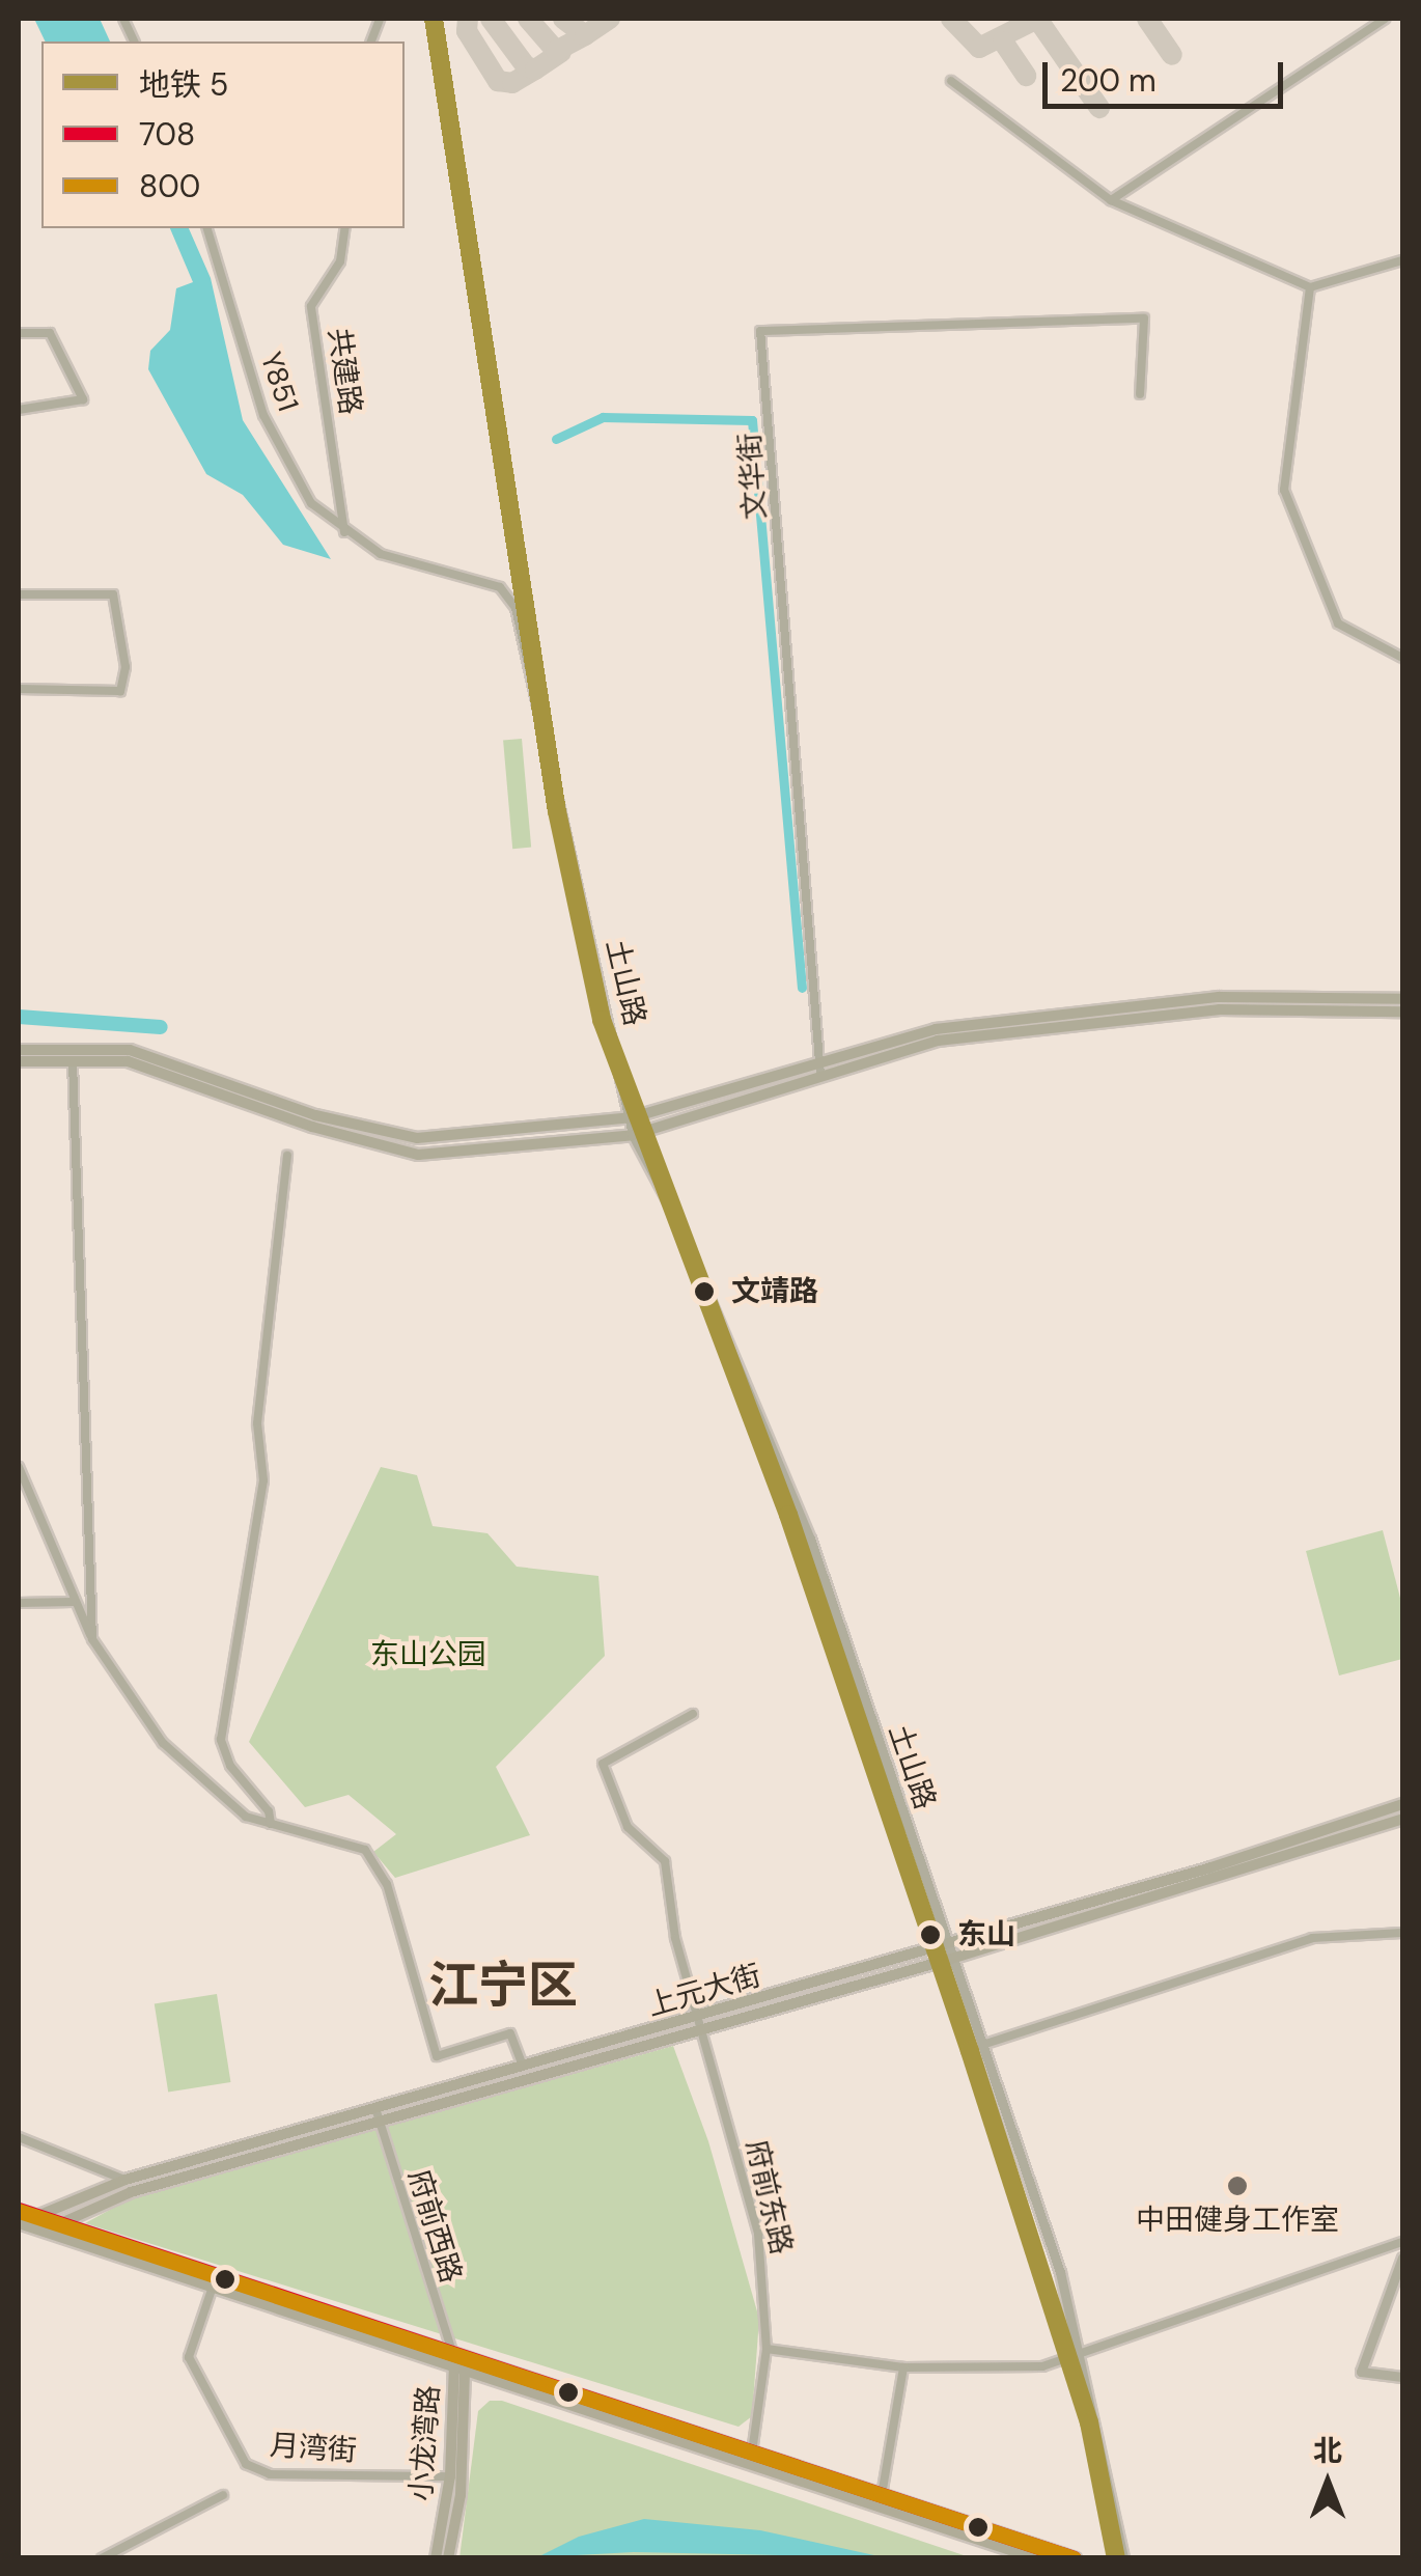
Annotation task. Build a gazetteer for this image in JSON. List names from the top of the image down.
{
  "streets": {
    "main road": ["上元大街", "小龙湾路"],
    "street": [
      "共建路",
      "Y851",
      "文华街",
      "土山路",
      "府前东路",
      "府前西路",
      "月湾街"
    ]
  },
  "crossings": [
    ["共建路", "Y851"],
    ["共建路", "土山路"],
    ["Y851", "土山路"],
    ["土山路", "上元大街"],
    ["上元大街", "府前东路"],
    ["上元大街", "府前西路"],
    ["府前西路", "小龙湾路"],
    ["小龙湾路", "月湾街"]
  ],
  "districts": ["江宁区"],
  "parks": ["东山公园"],
  "places": ["文靖路", "东山", "中田健身工作室"],
  "lines": ["metro line 5", "transit line 708", "transit line 800"],
  "legend": ["地铁 5", "708", "800"],
  "scale_bar": "200 m",
  "north": "top"
}
